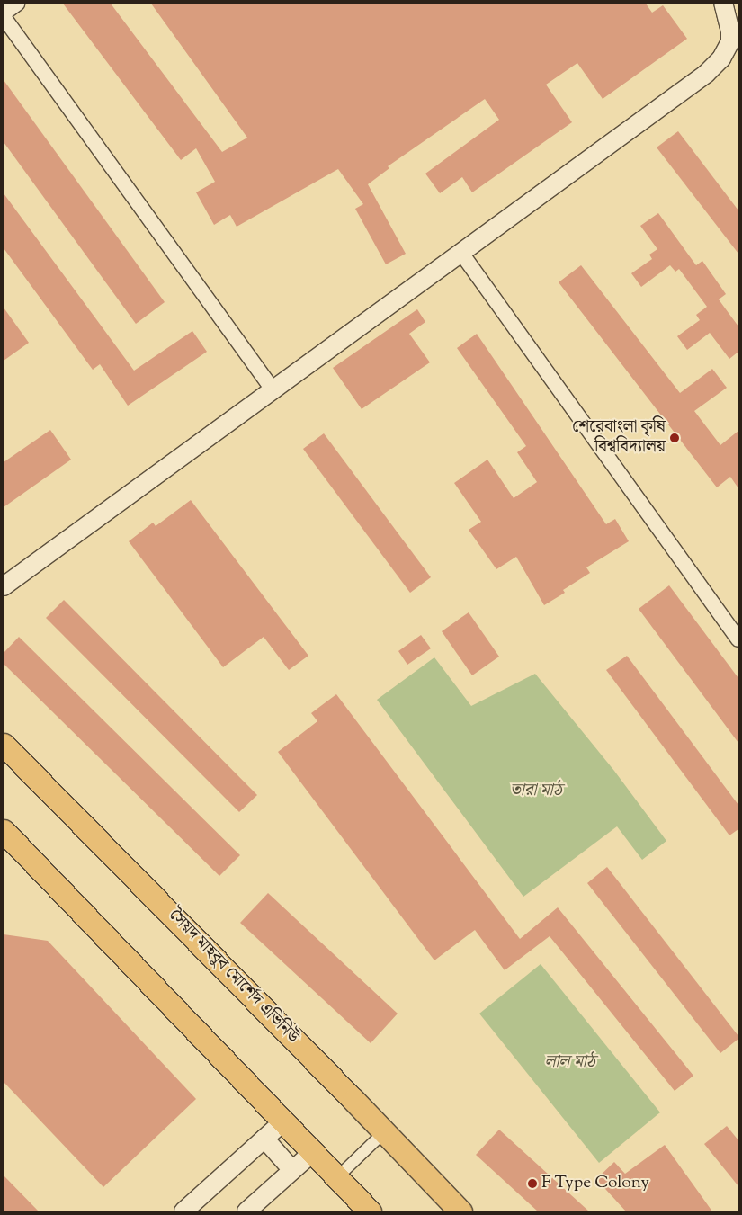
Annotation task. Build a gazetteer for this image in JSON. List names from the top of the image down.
{
  "streets": {
    "main road": ["সৈয়দ মাহবুব মোর্শেদ এভিনিউ"]
  },
  "parks": ["তারা মাঠ", "লাল মাঠ"],
  "places": ["শেরেবাংলা কৃষি বিশ্ববিদ্যালয়", "F Type Colony"]
}
